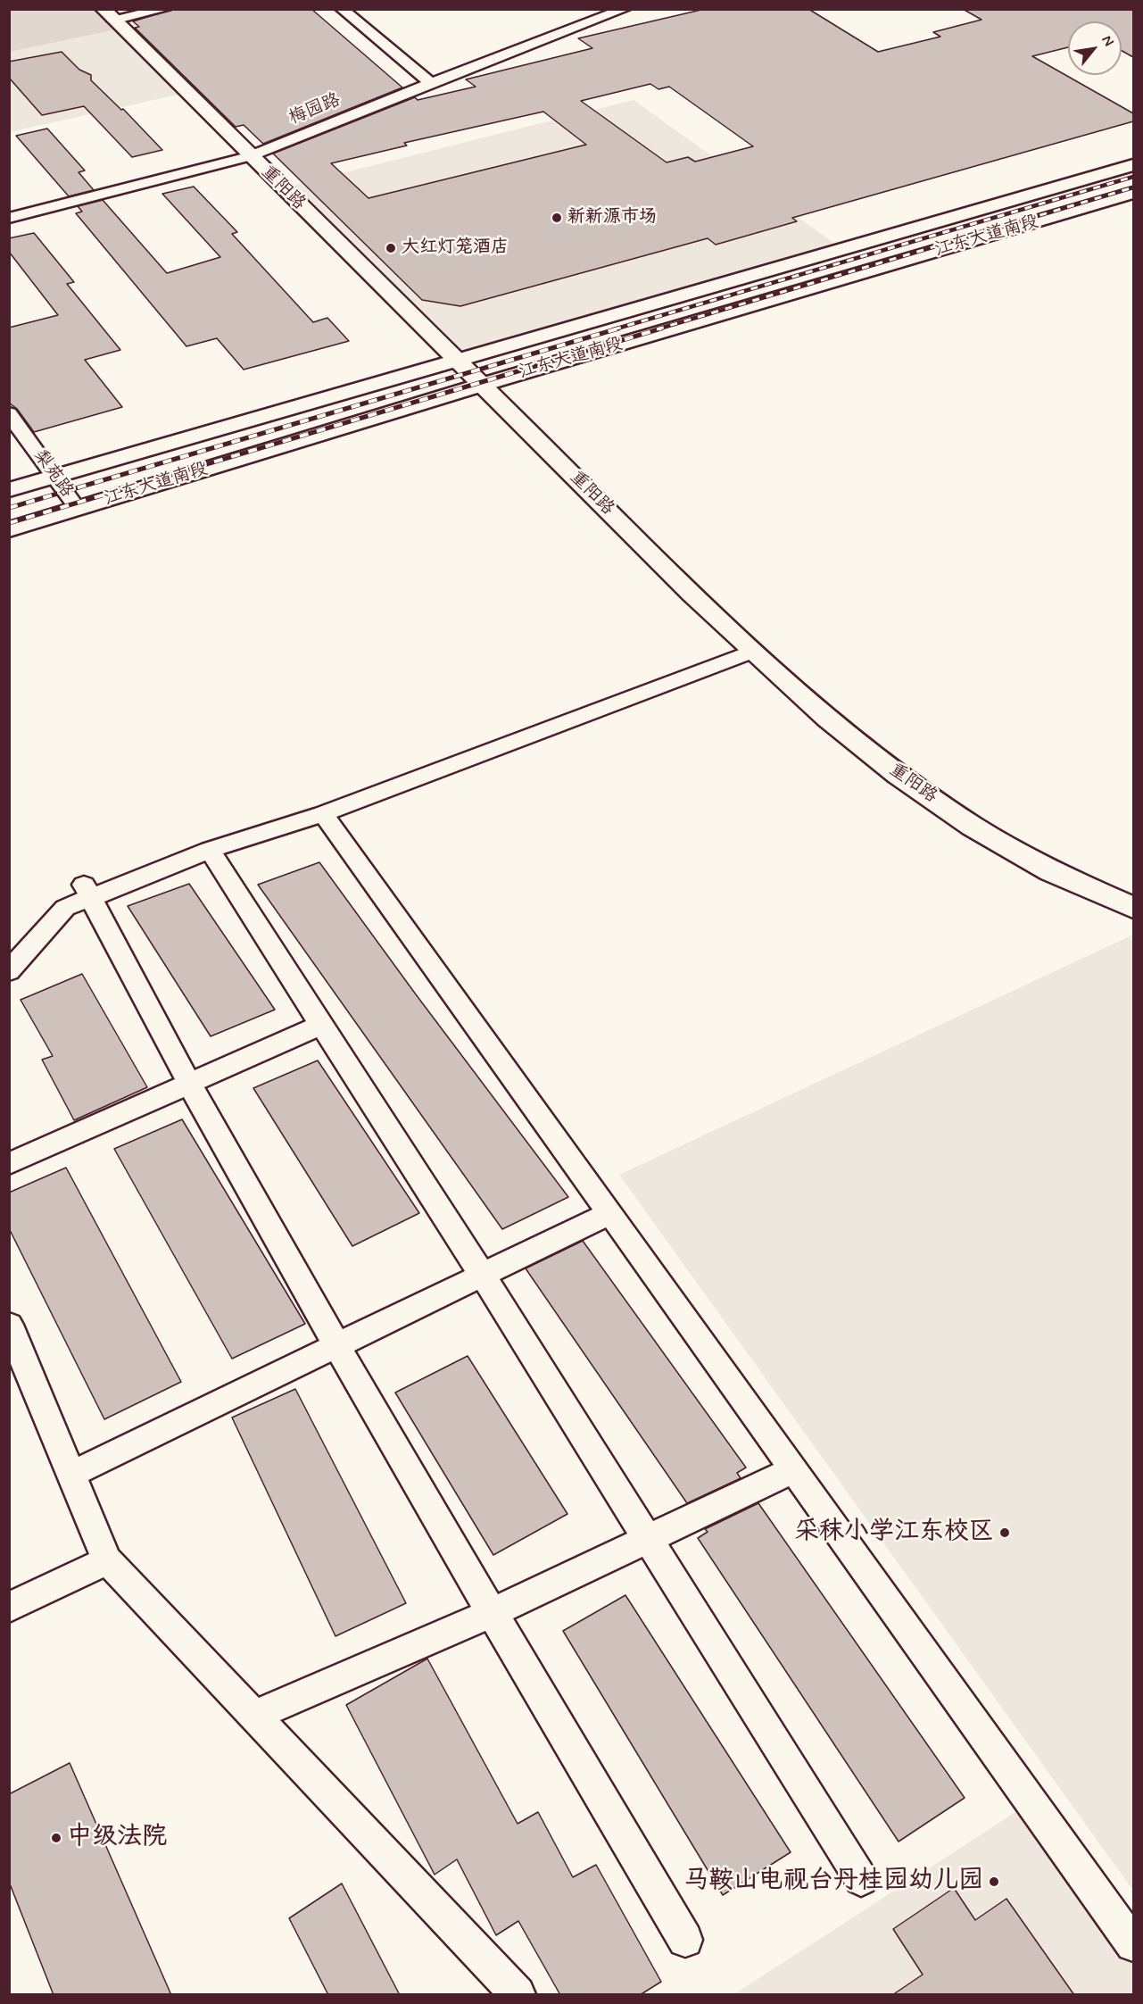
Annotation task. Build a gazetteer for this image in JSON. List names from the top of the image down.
{
  "streets": {
    "main road": ["重阳路", "江东大道南段"],
    "street": ["梅园路", "梨苑路"]
  },
  "crossings": [
    ["梅园路", "重阳路"],
    ["重阳路", "江东大道南段"],
    ["江东大道南段", "梨苑路"]
  ],
  "places": [
    "新新源市场",
    "大红灯笼酒店",
    "采秣小学江东校区",
    "中级法院",
    "马鞍山电视台丹桂园幼儿园"
  ],
  "north": "top right"
}
